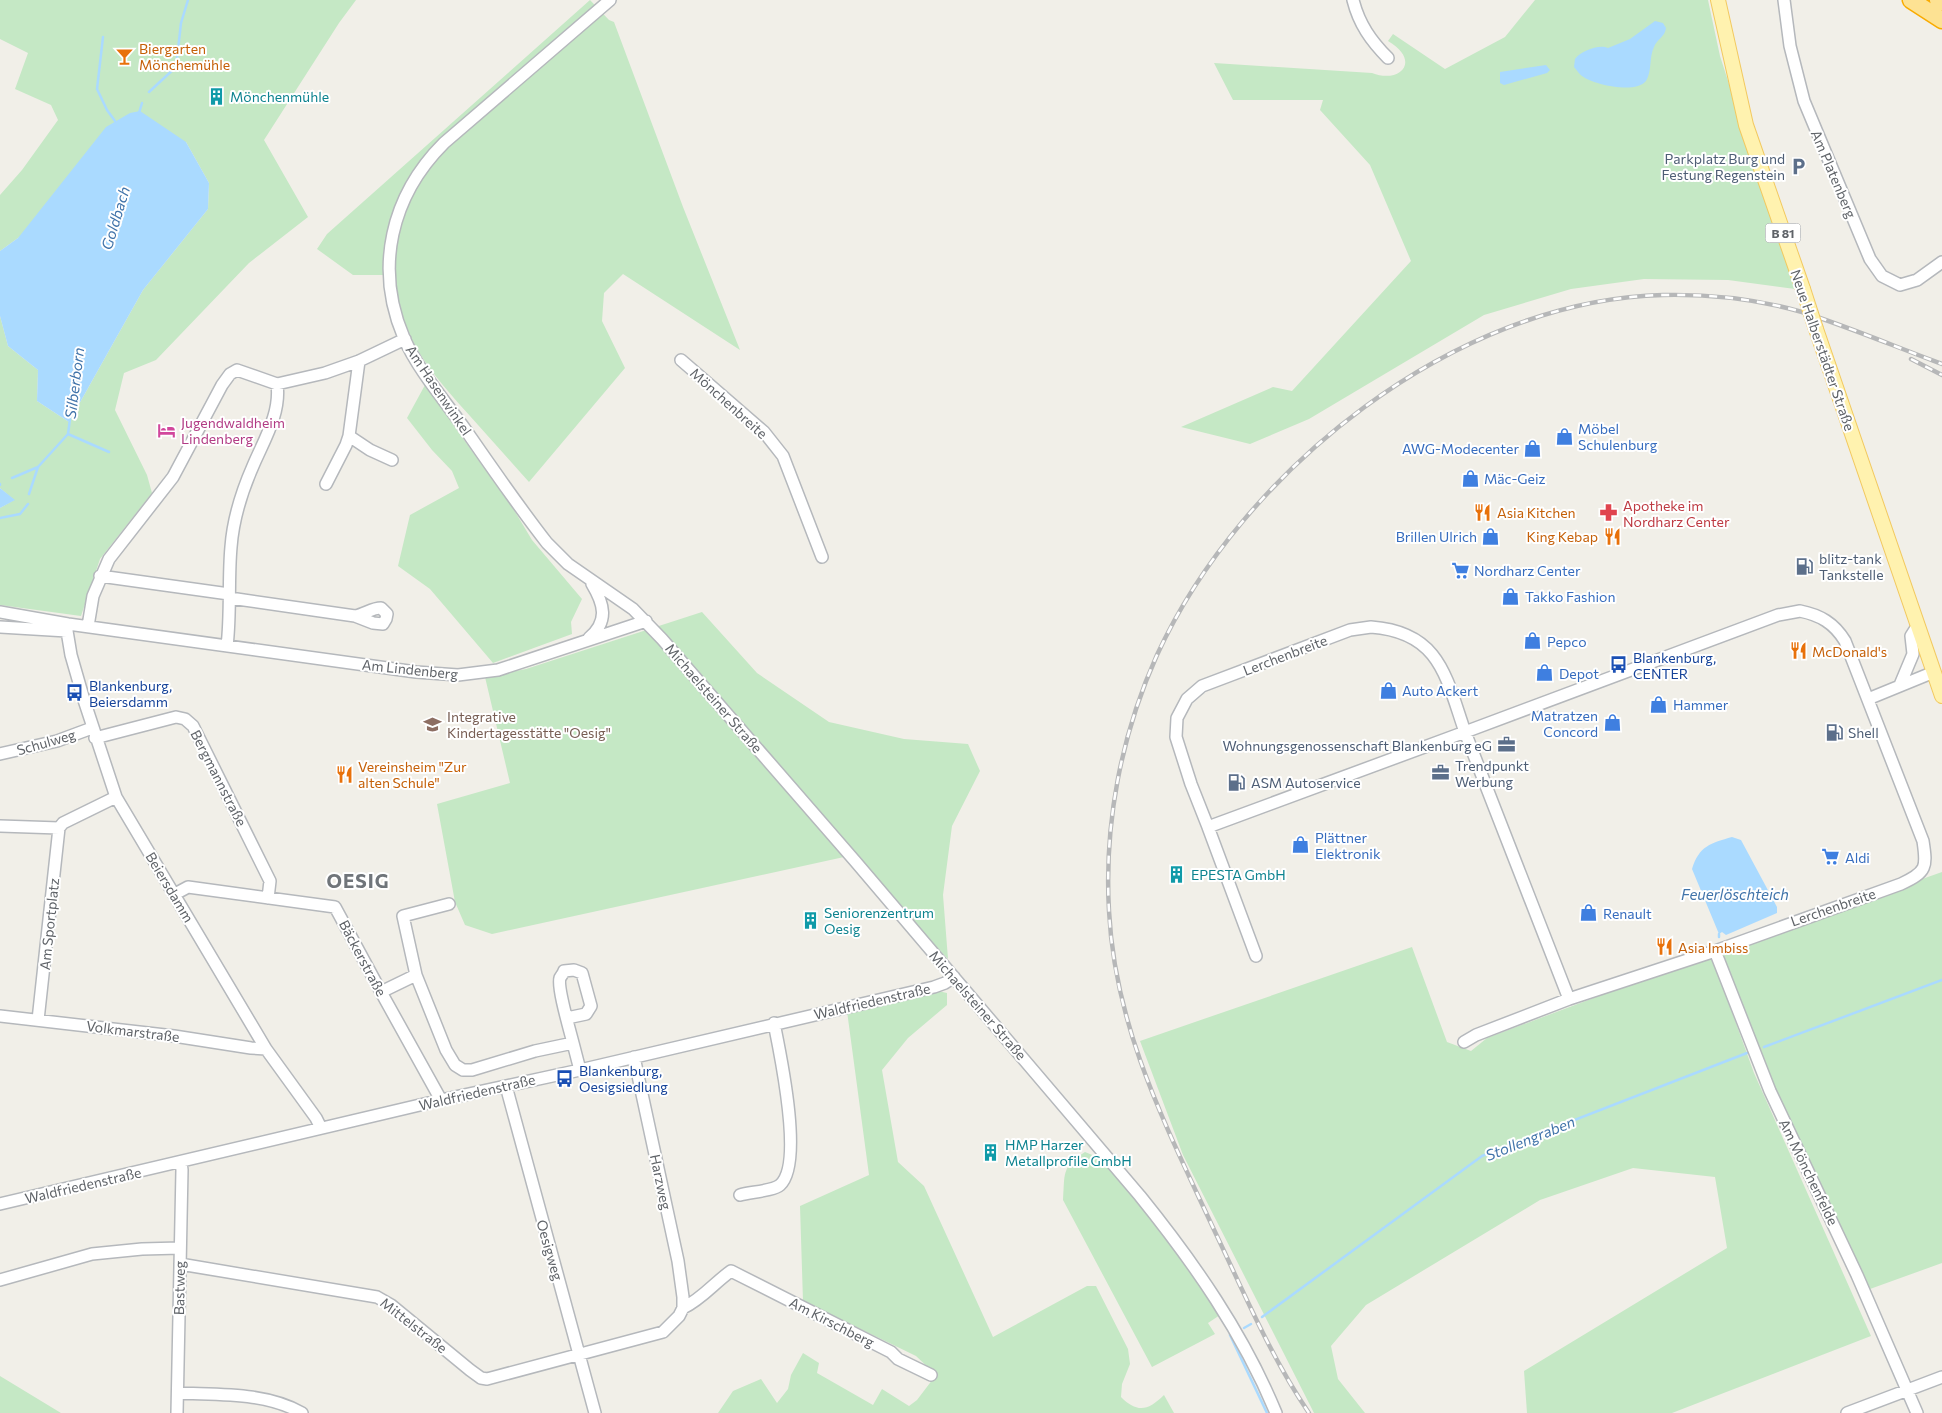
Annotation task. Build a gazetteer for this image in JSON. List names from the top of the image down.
{
  "streets": {
    "main road": ["B 81", "Neue Halberstädter Straße"],
    "street": [
      "Am Platenberg",
      "Am Hasenwinkel",
      "Mönchenbreite",
      "Lerchenbreite",
      "Am Lindenberg",
      "Michaelsteiner Straße",
      "Schulweg",
      "Bergmannstraße",
      "Beiersdamm",
      "Am Sportplatz",
      "Bäckerstraße",
      "Waldfriedenstraße",
      "Volkmarstraße",
      "Am Mönchenfelde",
      "Harzweg",
      "Oesigweg",
      "Bastweg",
      "Am Kirschberg",
      "Mittelstraße"
    ]
  },
  "crossings": [
    ["Am Hasenwinkel", "Am Lindenberg"],
    ["Am Hasenwinkel", "Michaelsteiner Straße"],
    ["Lerchenbreite", "Am Mönchenfelde"],
    ["Am Lindenberg", "Michaelsteiner Straße"],
    ["Am Lindenberg", "Beiersdamm"],
    ["Michaelsteiner Straße", "Waldfriedenstraße"],
    ["Schulweg", "Bergmannstraße"],
    ["Schulweg", "Beiersdamm"],
    ["Bergmannstraße", "Beiersdamm"],
    ["Bergmannstraße", "Bäckerstraße"],
    ["Beiersdamm", "Bäckerstraße"],
    ["Beiersdamm", "Waldfriedenstraße"],
    ["Beiersdamm", "Volkmarstraße"],
    ["Am Sportplatz", "Volkmarstraße"],
    ["Bäckerstraße", "Waldfriedenstraße"],
    ["Waldfriedenstraße", "Harzweg"],
    ["Waldfriedenstraße", "Oesigweg"],
    ["Waldfriedenstraße", "Bastweg"],
    ["Harzweg", "Am Kirschberg"],
    ["Oesigweg", "Mittelstraße"],
    ["Bastweg", "Mittelstraße"]
  ],
  "districts": ["OESIG"],
  "water": [
    "Goldbach",
    "Silberborn",
    "Feuerlöschteich",
    "Stollengraben"
  ],
  "places": {
    "bar": ["Biergarten Mönchemühle"],
    "building": [
      "Mönchenmühle",
      "EPESTA GmbH",
      "Seniorenzentrum Oesig",
      "HMP Harzer Metallprofile GmbH"
    ],
    "parking": ["Parkplatz Burg und Festung Regenstein"],
    "hotel": ["Jugendwaldheim Lindenberg"],
    "shop": [
      "Möbel Schulenburg",
      "AWG-Modecenter",
      "Mäc-Geiz",
      "Brillen Ulrich",
      "Takko Fashion",
      "Pepco",
      "Depot",
      "Auto Ackert",
      "Hammer",
      "Matratzen Concord",
      "Plättner Elektronik",
      "Renault"
    ],
    "restaurant": [
      "Asia Kitchen",
      "King Kebap",
      "McDonald's",
      "Vereinsheim \"Zur alten Schule\"",
      "Asia Imbiss"
    ],
    "pharmacy": ["Apotheke im Nordharz Center"],
    "fuel station": ["blitz-tank Tankstelle", "Shell", "ASM Autoservice"],
    "supermarket": ["Nordharz Center", "Aldi"],
    "bus stop": ["Blankenburg, CENTER", "Blankenburg, Beiersdamm", "Blankenburg, Oesigsiedlung"],
    "school or university": ["Integrative Kindertagesstätte \"Oesig\""],
    "office": ["Wohnungsgenossenschaft Blankenburg eG", "Trendpunkt Werbung"]
  }
}
